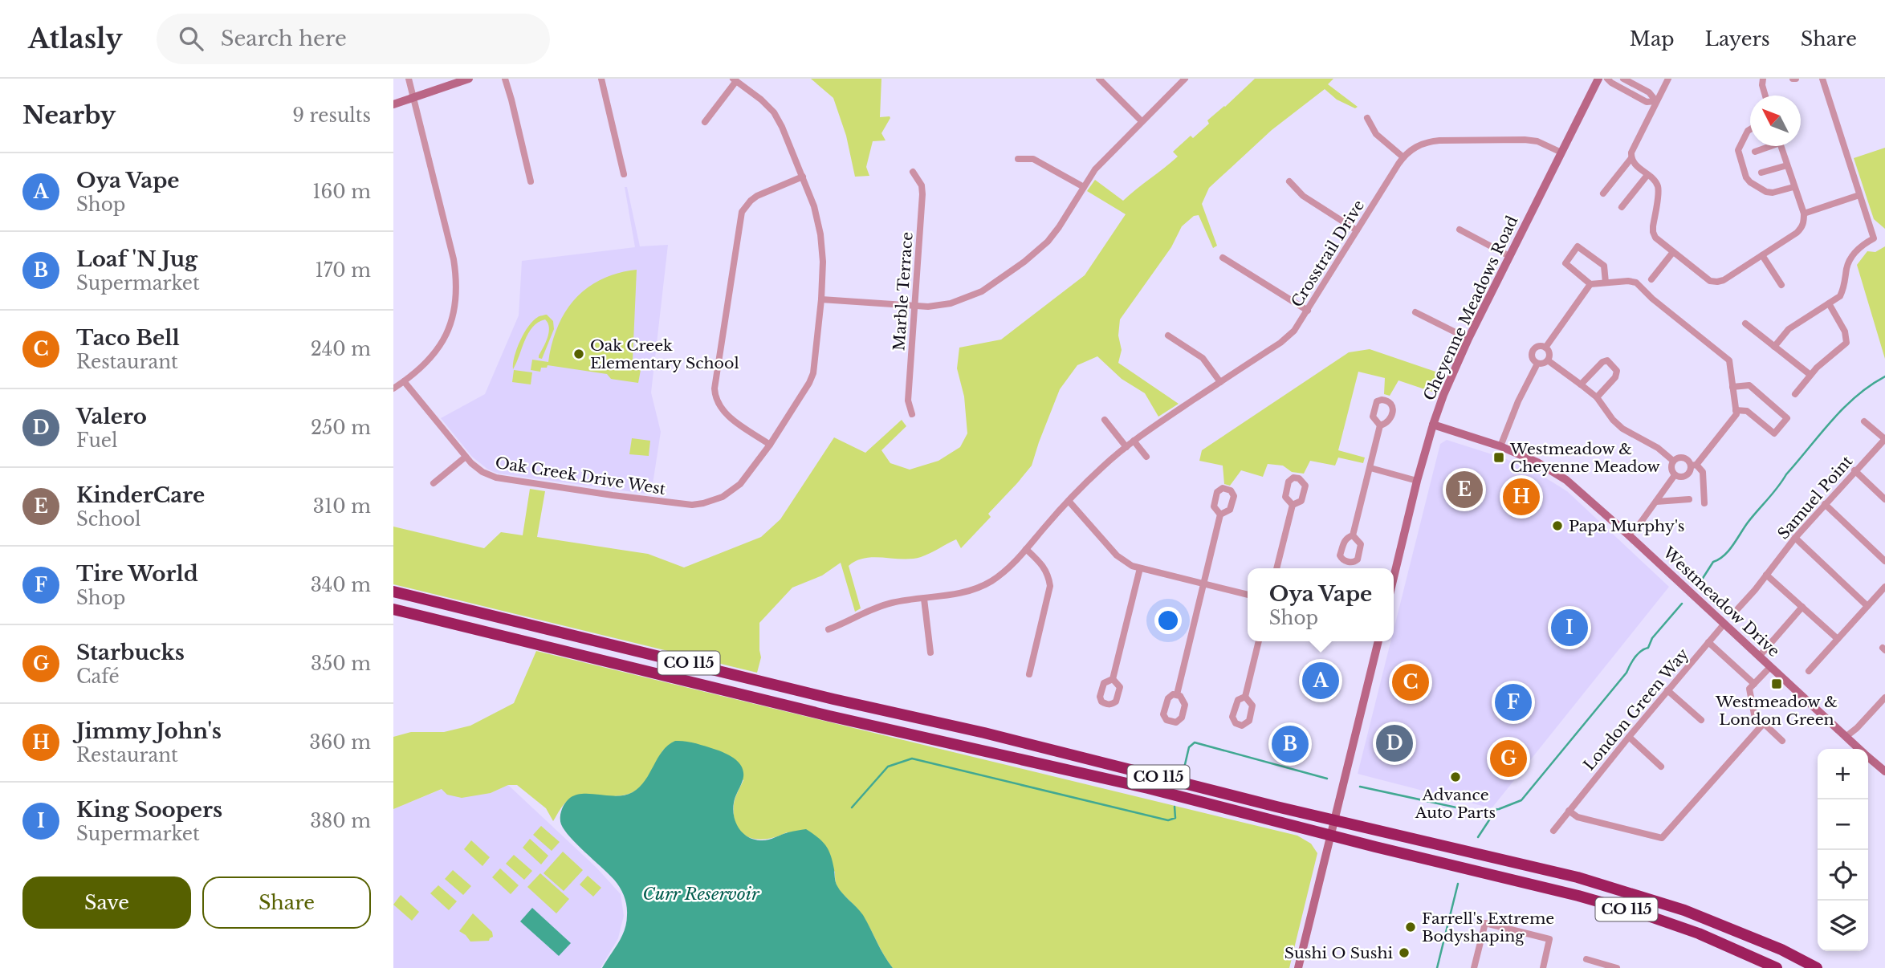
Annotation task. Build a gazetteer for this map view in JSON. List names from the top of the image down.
{
  "streets": {
    "highway": ["CO 115"],
    "street": [
      "Crosstrail Drive",
      "Marble Terrace",
      "Cheyenne Meadows Road",
      "Oak Creek Drive West",
      "Samuel Point",
      "Westmeadow Drive",
      "London Green Way"
    ]
  },
  "crossings": [
    ["Crosstrail Drive", "Cheyenne Meadows Road"],
    ["Cheyenne Meadows Road", "Westmeadow Drive"],
    ["Westmeadow Drive", "London Green Way"]
  ],
  "water": ["Curr Reservoir"],
  "places": {
    "other": [
      "Oak Creek Elementary School",
      "Papa Murphy's",
      "Advance Auto Parts",
      "Farrell's Extreme Bodyshaping",
      "Sushi O Sushi"
    ],
    "transit": ["Westmeadow & Cheyenne Meadow", "Westmeadow & London Green"]
  },
  "north": "top left",
  "page": {
    "header": "Atlasly",
    "search": "Search here",
    "nav": ["Map", "Layers", "Share"],
    "heading": ["Nearby", "9 results"],
    "list": [
      {
        "mark": "A",
        "name": "Oya Vape",
        "note": "Shop",
        "value": "160 m"
      },
      {
        "mark": "B",
        "name": "Loaf 'N Jug",
        "note": "Supermarket",
        "value": "170 m"
      },
      {
        "mark": "C",
        "name": "Taco Bell",
        "note": "Restaurant",
        "value": "240 m"
      },
      {
        "mark": "D",
        "name": "Valero",
        "note": "Fuel",
        "value": "250 m"
      },
      {
        "mark": "E",
        "name": "KinderCare",
        "note": "School",
        "value": "310 m"
      },
      {
        "mark": "F",
        "name": "Tire World",
        "note": "Shop",
        "value": "340 m"
      },
      {
        "mark": "G",
        "name": "Starbucks",
        "note": "Café",
        "value": "350 m"
      },
      {
        "mark": "H",
        "name": "Jimmy John's",
        "note": "Restaurant",
        "value": "360 m"
      },
      {
        "mark": "I",
        "name": "King Soopers",
        "note": "Supermarket",
        "value": "380 m"
      }
    ],
    "pins": [
      "E",
      "H",
      "I",
      "A",
      "C",
      "F",
      "D",
      "B",
      "G"
    ],
    "popup": ["Oya Vape", "Shop"],
    "map_buttons": ["+", "−"],
    "buttons": ["Save", "Share"]
  }
}
